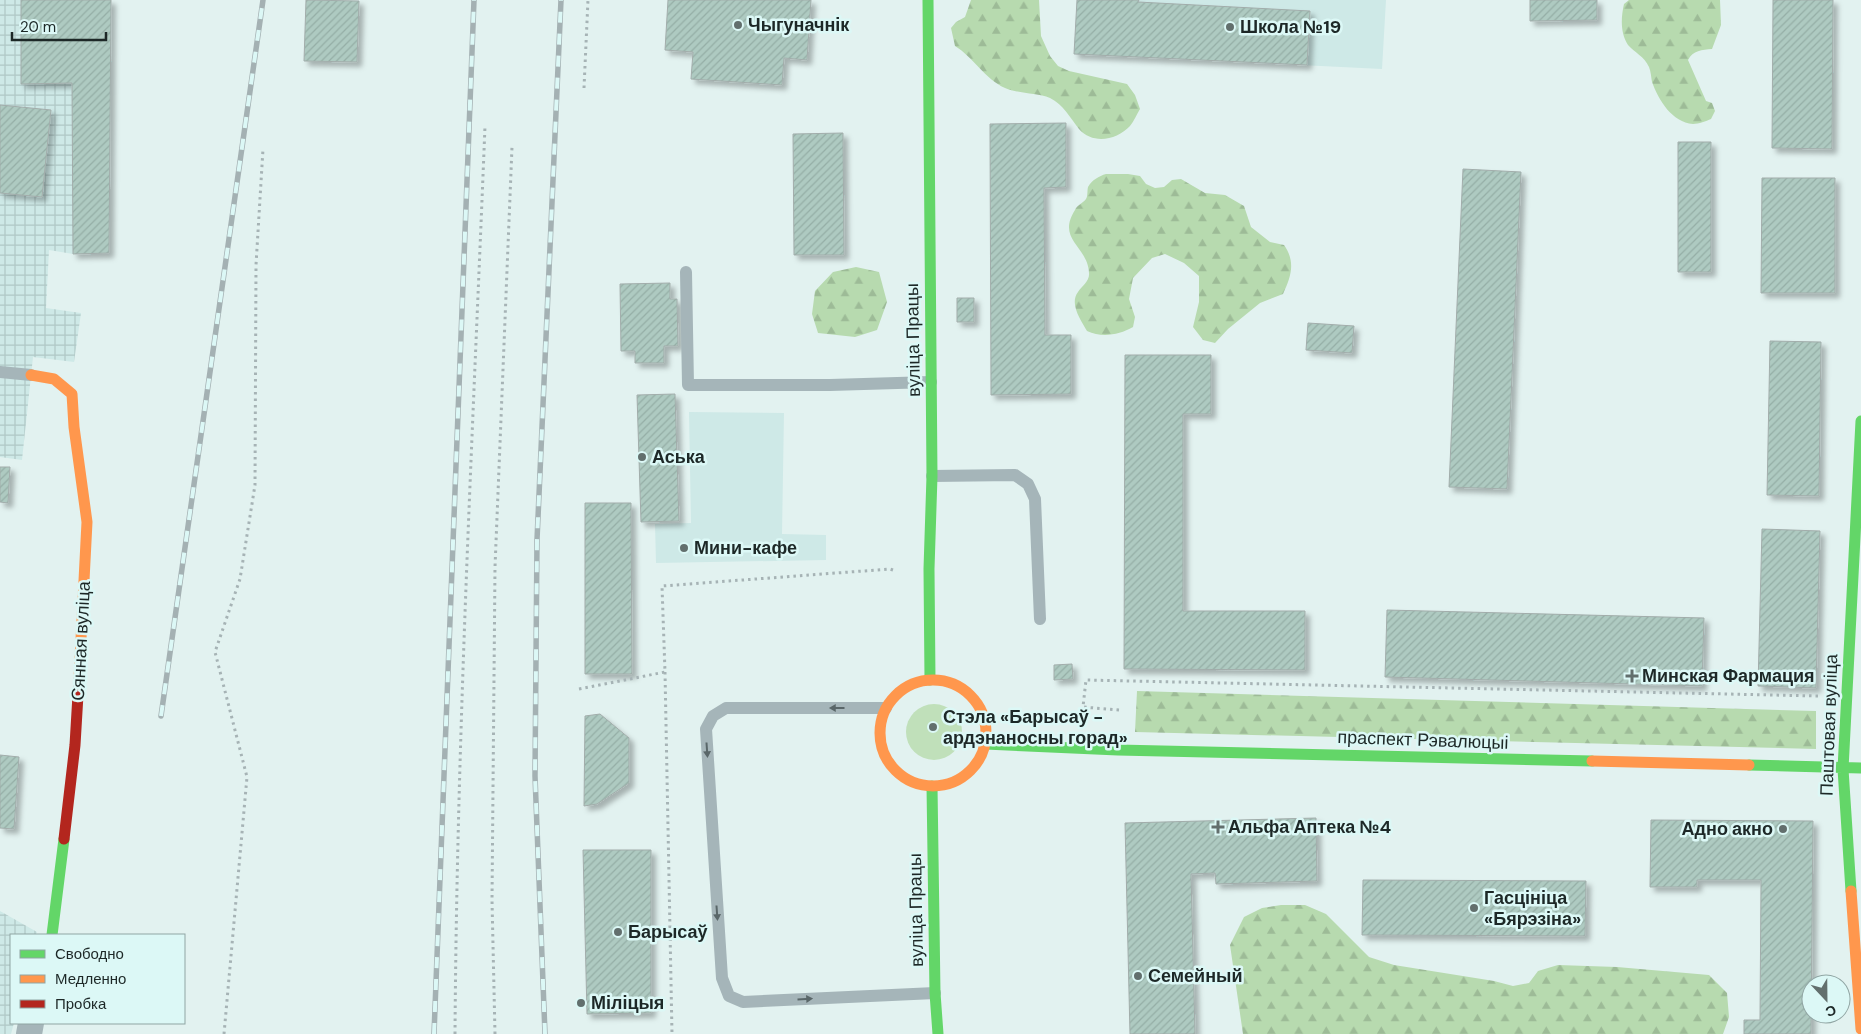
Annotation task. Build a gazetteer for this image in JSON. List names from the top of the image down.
{
  "streets": {
    "main road": [
      "вуліца Працы",
      "Сянная вуліца",
      "Паштовая вуліца",
      "праспект Рэвалюцыі"
    ]
  },
  "crossings": [
    ["вуліца Працы", "праспект Рэвалюцыі"],
    ["Паштовая вуліца", "праспект Рэвалюцыі"]
  ],
  "places": {
    "other": [
      "Чыгуначнік",
      "Школа №19",
      "Аська",
      "Мини-кафе",
      "Стэла «Барысаў - ардэнаносны горад»",
      "Адно акно",
      "Гасцініца «Бярэзіна»",
      "Барысаў",
      "Семейный",
      "Міліцыя"
    ],
    "health": ["Минская Фармация", "Альфа Аптека №4"]
  },
  "legend": ["Свободно", "Медленно", "Пробка"],
  "scale_bar": "20 m",
  "north": "bottom"
}
